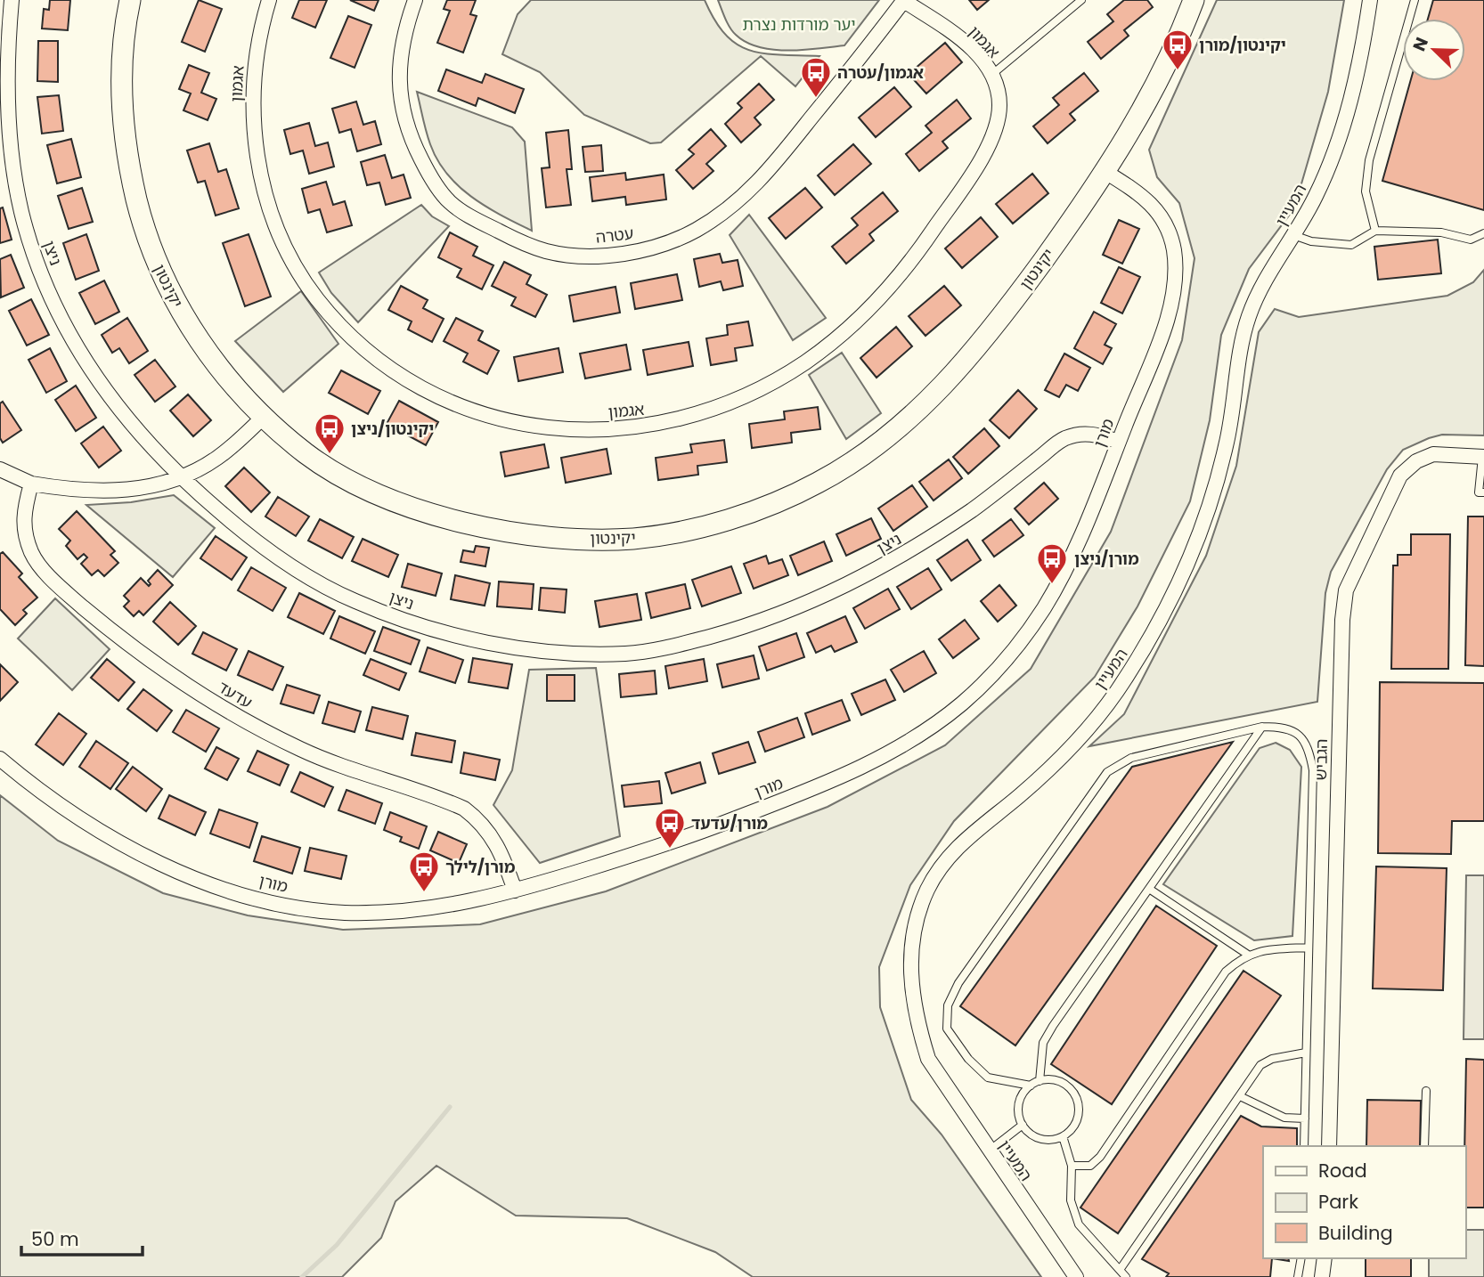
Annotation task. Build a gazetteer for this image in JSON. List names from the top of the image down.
{
  "streets": {
    "street": [
      "אגמון",
      "המעיין",
      "עטרה",
      "ניצן",
      "יקינטון",
      "מורן",
      "עדעד",
      "הגביש"
    ]
  },
  "crossings": [
    ["אגמון", "עטרה"],
    ["ניצן", "מורן"],
    ["יקינטון", "מורן"],
    ["מורן", "עדעד"]
  ],
  "parks": ["יער מורדות נצרת"],
  "places": {
    "bus stop": [
      "יקינטון/מורן",
      "אגמון/עטרה",
      "יקינטון/ניצן",
      "מורן/ניצן",
      "מורן/עדעד",
      "מורן/לילך"
    ]
  },
  "legend": ["Road", "Park", "Building"],
  "scale_bar": "50 m",
  "north": "top left"
}
